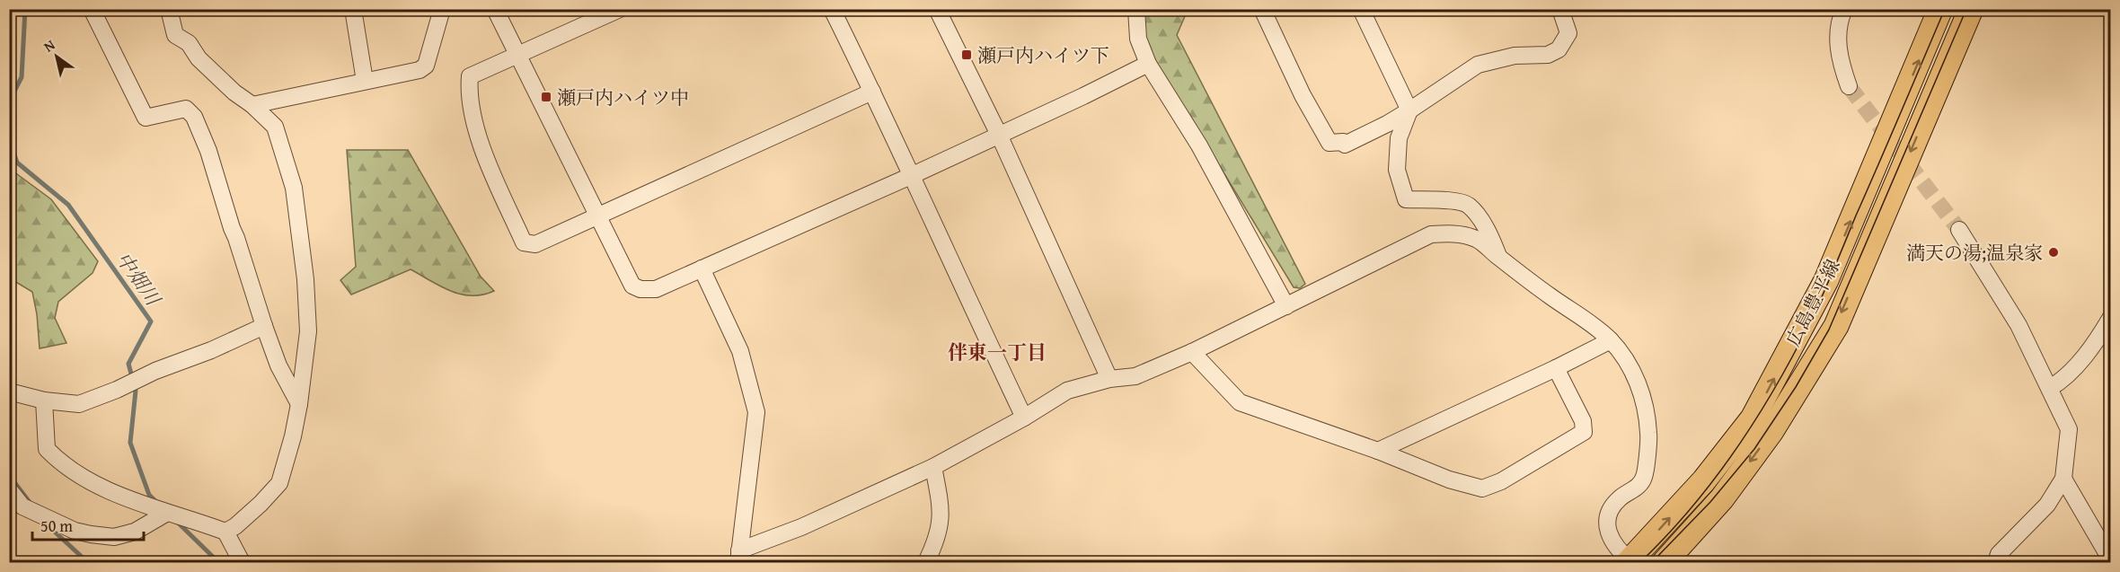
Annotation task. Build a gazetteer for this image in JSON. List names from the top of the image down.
{
  "streets": {
    "main road": ["広島豊平線"]
  },
  "districts": ["伴東一丁目"],
  "water": ["中畑川"],
  "places": {
    "transit": ["瀬戸内ハイツ下", "瀬戸内ハイツ中"],
    "other": ["満天の湯;温泉家"]
  },
  "scale_bar": "50 m",
  "north": "top left"
}
